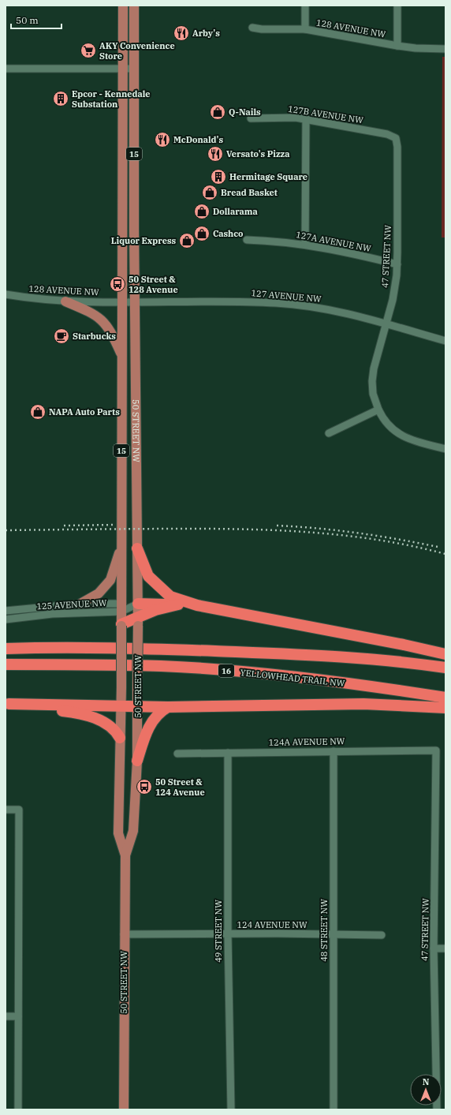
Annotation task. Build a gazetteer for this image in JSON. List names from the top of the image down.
{
  "streets": {
    "highway": ["16", "YELLOWHEAD TRAIL NW"],
    "main road": ["15", "50 STREET NW"],
    "street": [
      "128 AVENUE NW",
      "127B AVENUE NW",
      "127A AVENUE NW",
      "47 STREET NW",
      "127 AVENUE NW",
      "125 AVENUE NW",
      "124A AVENUE NW",
      "124 AVENUE NW",
      "48 STREET NW",
      "49 STREET NW"
    ]
  },
  "crossings": [
    ["128 AVENUE NW", "127 AVENUE NW"],
    ["128 AVENUE NW", "50 STREET NW"],
    ["127B AVENUE NW", "47 STREET NW"],
    ["127A AVENUE NW", "47 STREET NW"],
    ["47 STREET NW", "127 AVENUE NW"],
    ["47 STREET NW", "124A AVENUE NW"],
    ["127 AVENUE NW", "50 STREET NW"],
    ["50 STREET NW", "125 AVENUE NW"],
    ["50 STREET NW", "124 AVENUE NW"],
    ["124A AVENUE NW", "48 STREET NW"],
    ["124A AVENUE NW", "49 STREET NW"],
    ["124 AVENUE NW", "48 STREET NW"],
    ["124 AVENUE NW", "49 STREET NW"]
  ],
  "places": {
    "restaurant": ["Arby's", "McDonald's", "Versato's Pizza"],
    "supermarket": ["AKY Convenience Store"],
    "building": ["Epcor - Kennedale Substation", "Hermitage Square"],
    "shop": [
      "Q-Nails",
      "Bread Basket",
      "Dollarama",
      "Cashco",
      "Liquor Express",
      "NAPA Auto Parts"
    ],
    "bus stop": ["50 Street & 128 Avenue", "50 Street & 124 Avenue"],
    "cafe": ["Starbucks"]
  },
  "scale_bar": "50 m",
  "north": "top"
}
